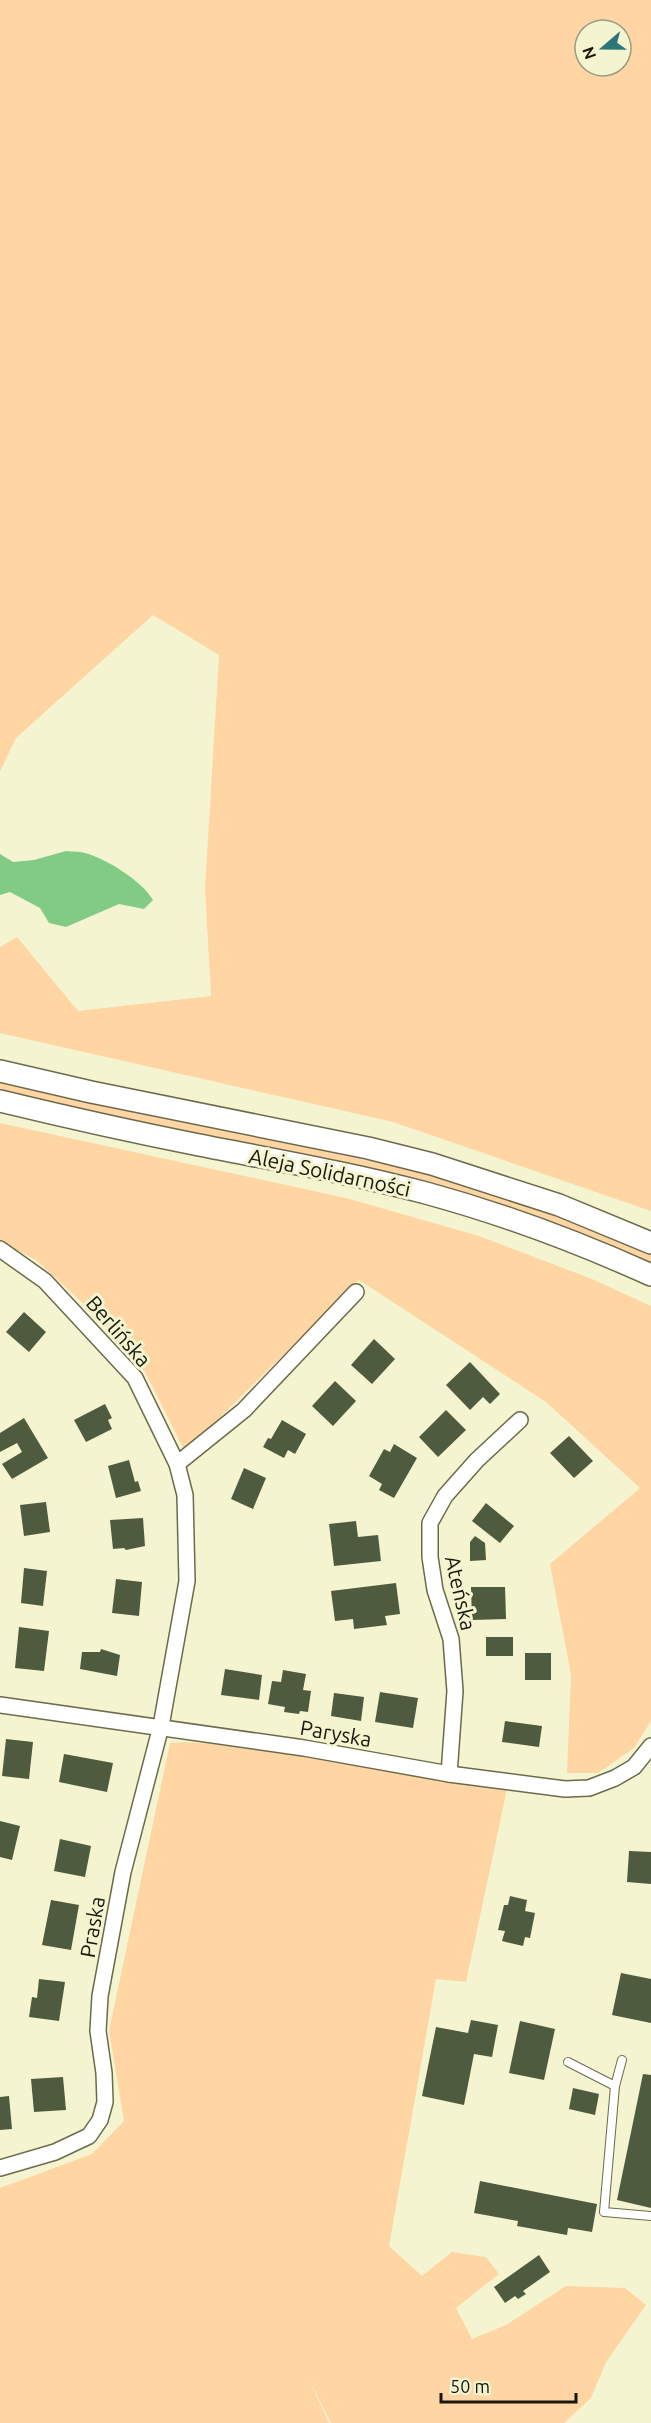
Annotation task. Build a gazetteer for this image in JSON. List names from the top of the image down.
{
  "streets": {
    "main road": ["Aleja Solidarności"],
    "street": [
      "Berlińska",
      "Ateńska",
      "Paryska",
      "Praska"
    ]
  },
  "crossings": [
    ["Berlińska", "Paryska"],
    ["Berlińska", "Praska"],
    ["Ateńska", "Paryska"],
    ["Paryska", "Praska"]
  ],
  "scale_bar": "50 m",
  "north": "left"
}
